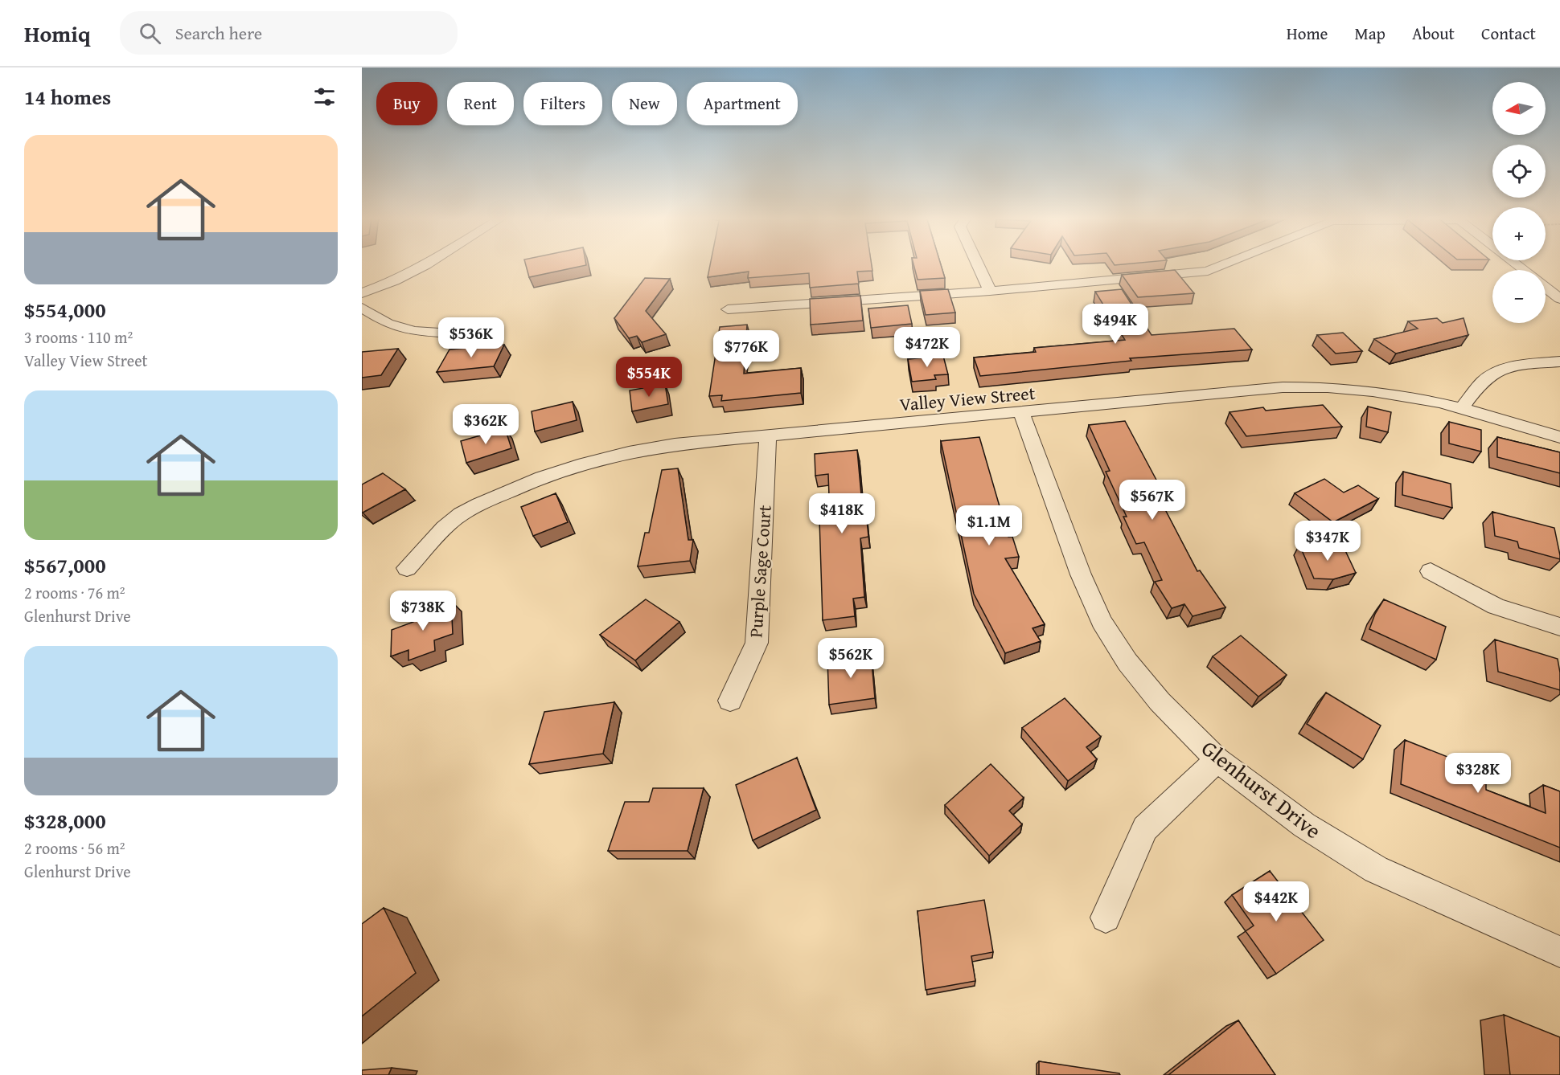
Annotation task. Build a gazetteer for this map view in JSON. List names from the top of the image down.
{
  "streets": {
    "street": ["Valley View Street", "Purple Sage Court", "Glenhurst Drive"]
  },
  "crossings": [
    ["Valley View Street", "Purple Sage Court"],
    ["Valley View Street", "Glenhurst Drive"]
  ],
  "north": "left",
  "page": {
    "header": "Homiq",
    "search": "Search here",
    "nav": [
      "Home",
      "Map",
      "About",
      "Contact"
    ],
    "heading": "14 homes",
    "map_buttons": ["+", "−"],
    "chip": [
      "Buy",
      "Rent",
      "Filters",
      "New",
      "Apartment"
    ],
    "list": [
      {
        "name": "$554,000",
        "note": "3 rooms · 110 m² · Valley View Street"
      },
      {
        "name": "$567,000",
        "note": "2 rooms · 76 m² · Glenhurst Drive"
      },
      {
        "name": "$328,000",
        "note": "2 rooms · 56 m² · Glenhurst Drive"
      }
    ],
    "price": [
      "$494K",
      "$536K",
      "$472K",
      "$776K",
      "$554K",
      "$362K",
      "$567K",
      "$418K",
      "$1.1M",
      "$347K",
      "$738K",
      "$562K",
      "$328K",
      "$442K"
    ]
  }
}
